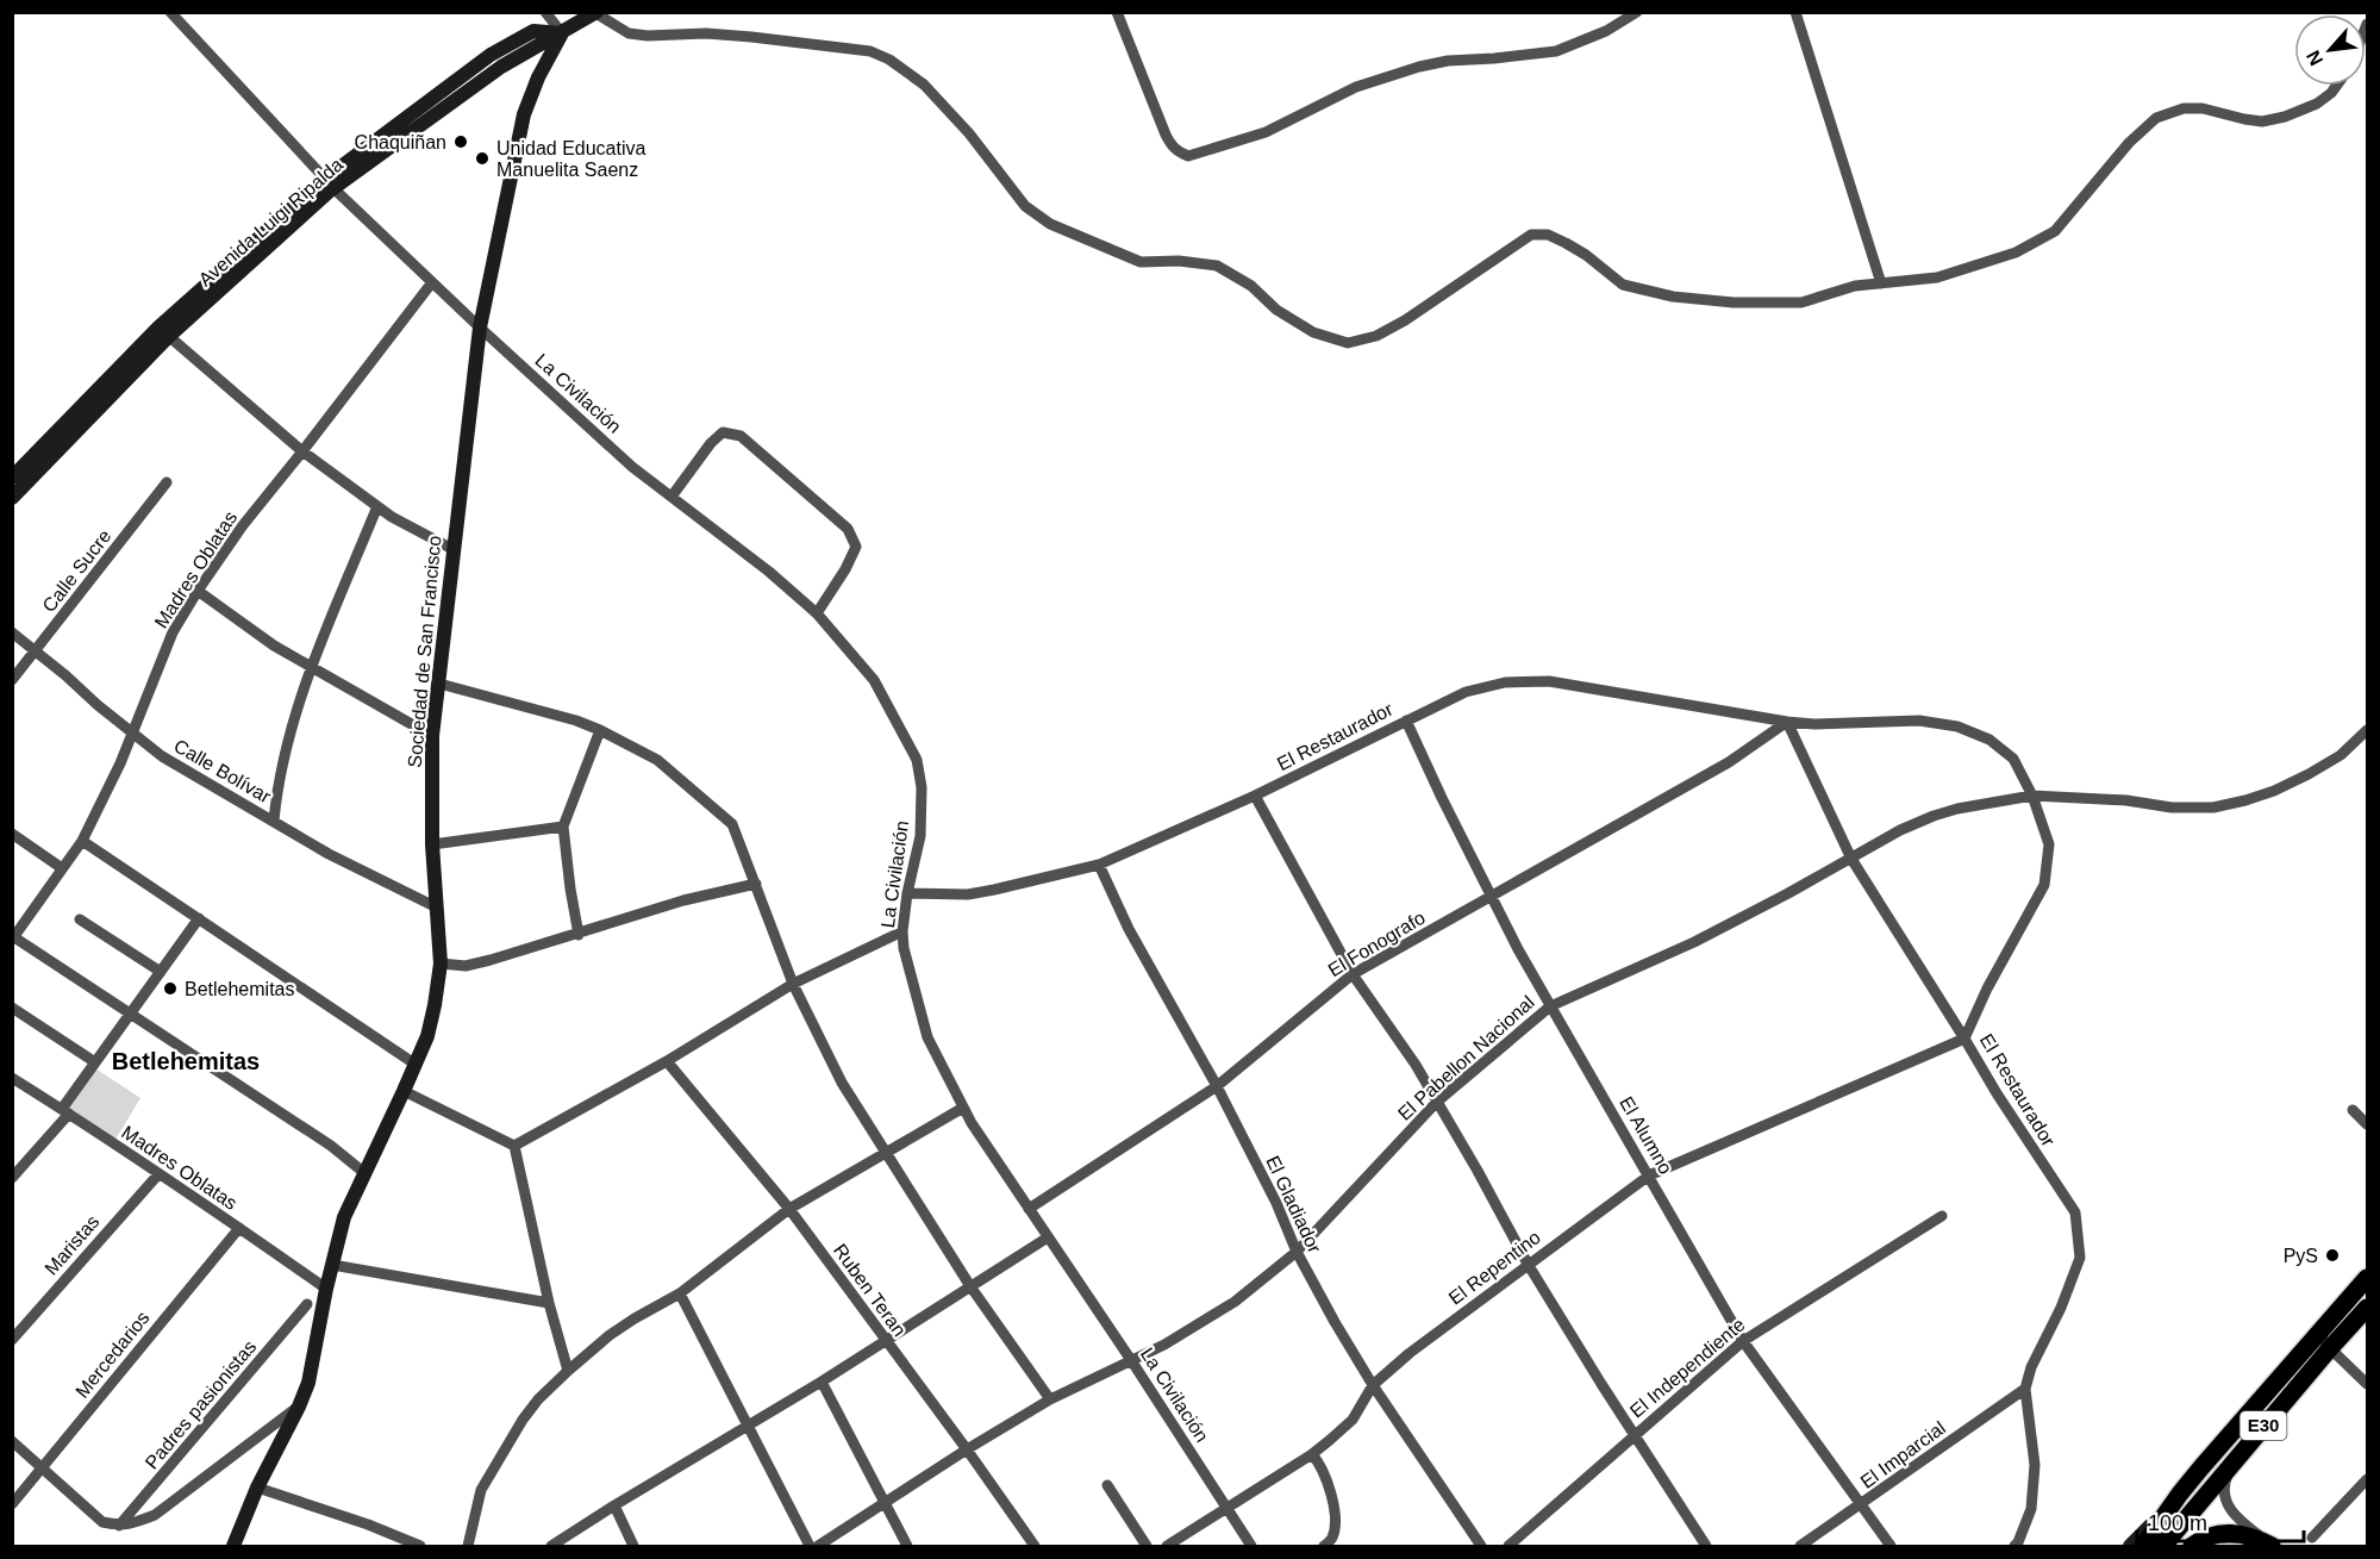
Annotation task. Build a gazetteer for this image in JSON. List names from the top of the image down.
{
  "streets": {
    "main road": ["E30"],
    "street": [
      "Avenida Luigi Ripalda",
      "La Civilación",
      "Madres Oblatas",
      "Calle Sucre",
      "Sociedad de San Francisco",
      "El Restaurador",
      "Calle Bolívar",
      "El Fonografo",
      "El Pabellon Nacional",
      "El Alumno",
      "El Gladiador",
      "Maristas",
      "El Repentino",
      "Ruben Teran",
      "Mercedarios",
      "El Independiente",
      "Padres pasionistas",
      "El Imparcial"
    ]
  },
  "crossings": [
    ["Avenida Luigi Ripalda", "La Civilación"],
    ["Avenida Luigi Ripalda", "Sociedad de San Francisco"],
    ["La Civilación", "Madres Oblatas"],
    ["La Civilación", "Sociedad de San Francisco"],
    ["La Civilación", "El Restaurador"],
    ["La Civilación", "El Fonografo"],
    ["La Civilación", "El Pabellon Nacional"],
    ["La Civilación", "El Repentino"],
    ["Madres Oblatas", "Sociedad de San Francisco"],
    ["Madres Oblatas", "Calle Bolívar"],
    ["Madres Oblatas", "Maristas"],
    ["Madres Oblatas", "Mercedarios"],
    ["Calle Sucre", "Calle Bolívar"],
    ["Sociedad de San Francisco", "Calle Bolívar"],
    ["El Restaurador", "El Fonografo"],
    ["El Restaurador", "El Pabellon Nacional"],
    ["El Restaurador", "El Alumno"],
    ["El Restaurador", "El Gladiador"],
    ["El Restaurador", "El Repentino"],
    ["El Restaurador", "El Imparcial"],
    ["El Fonografo", "El Alumno"],
    ["El Fonografo", "El Gladiador"],
    ["El Pabellon Nacional", "El Alumno"],
    ["El Pabellon Nacional", "El Gladiador"],
    ["El Pabellon Nacional", "Ruben Teran"],
    ["El Alumno", "El Repentino"],
    ["El Alumno", "El Independiente"],
    ["El Alumno", "El Imparcial"],
    ["El Gladiador", "El Repentino"]
  ],
  "districts": ["Betlehemitas"],
  "places": [
    "Chaquiñan",
    "Unidad Educativa Manuelita Saenz",
    "Betlehemitas",
    "PyS"
  ],
  "scale_bar": "100 m",
  "north": "bottom left"
}
